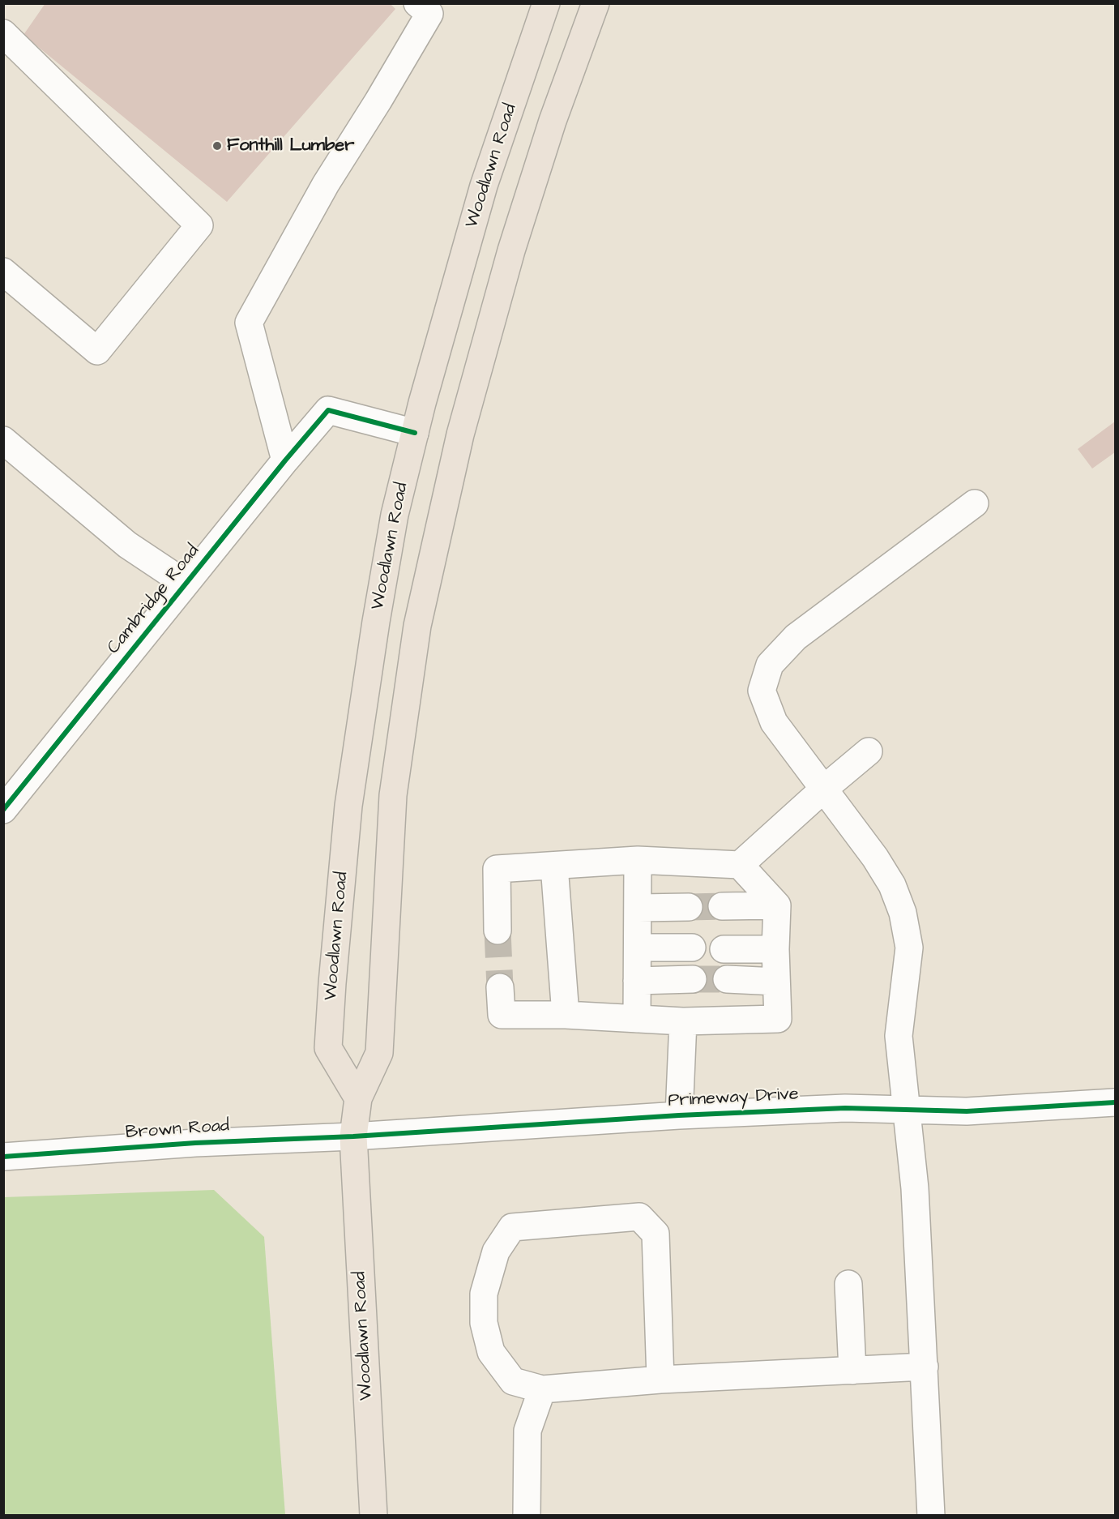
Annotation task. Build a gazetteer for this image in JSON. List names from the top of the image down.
{
  "streets": {
    "main road": ["Woodlawn Road"],
    "street": ["Cambridge Road", "Primeway Drive", "Brown Road"]
  },
  "crossings": [
    ["Woodlawn Road", "Cambridge Road"],
    ["Woodlawn Road", "Primeway Drive"],
    ["Woodlawn Road", "Brown Road"],
    ["Primeway Drive", "Brown Road"]
  ],
  "places": ["Fonthill Lumber"]
}
